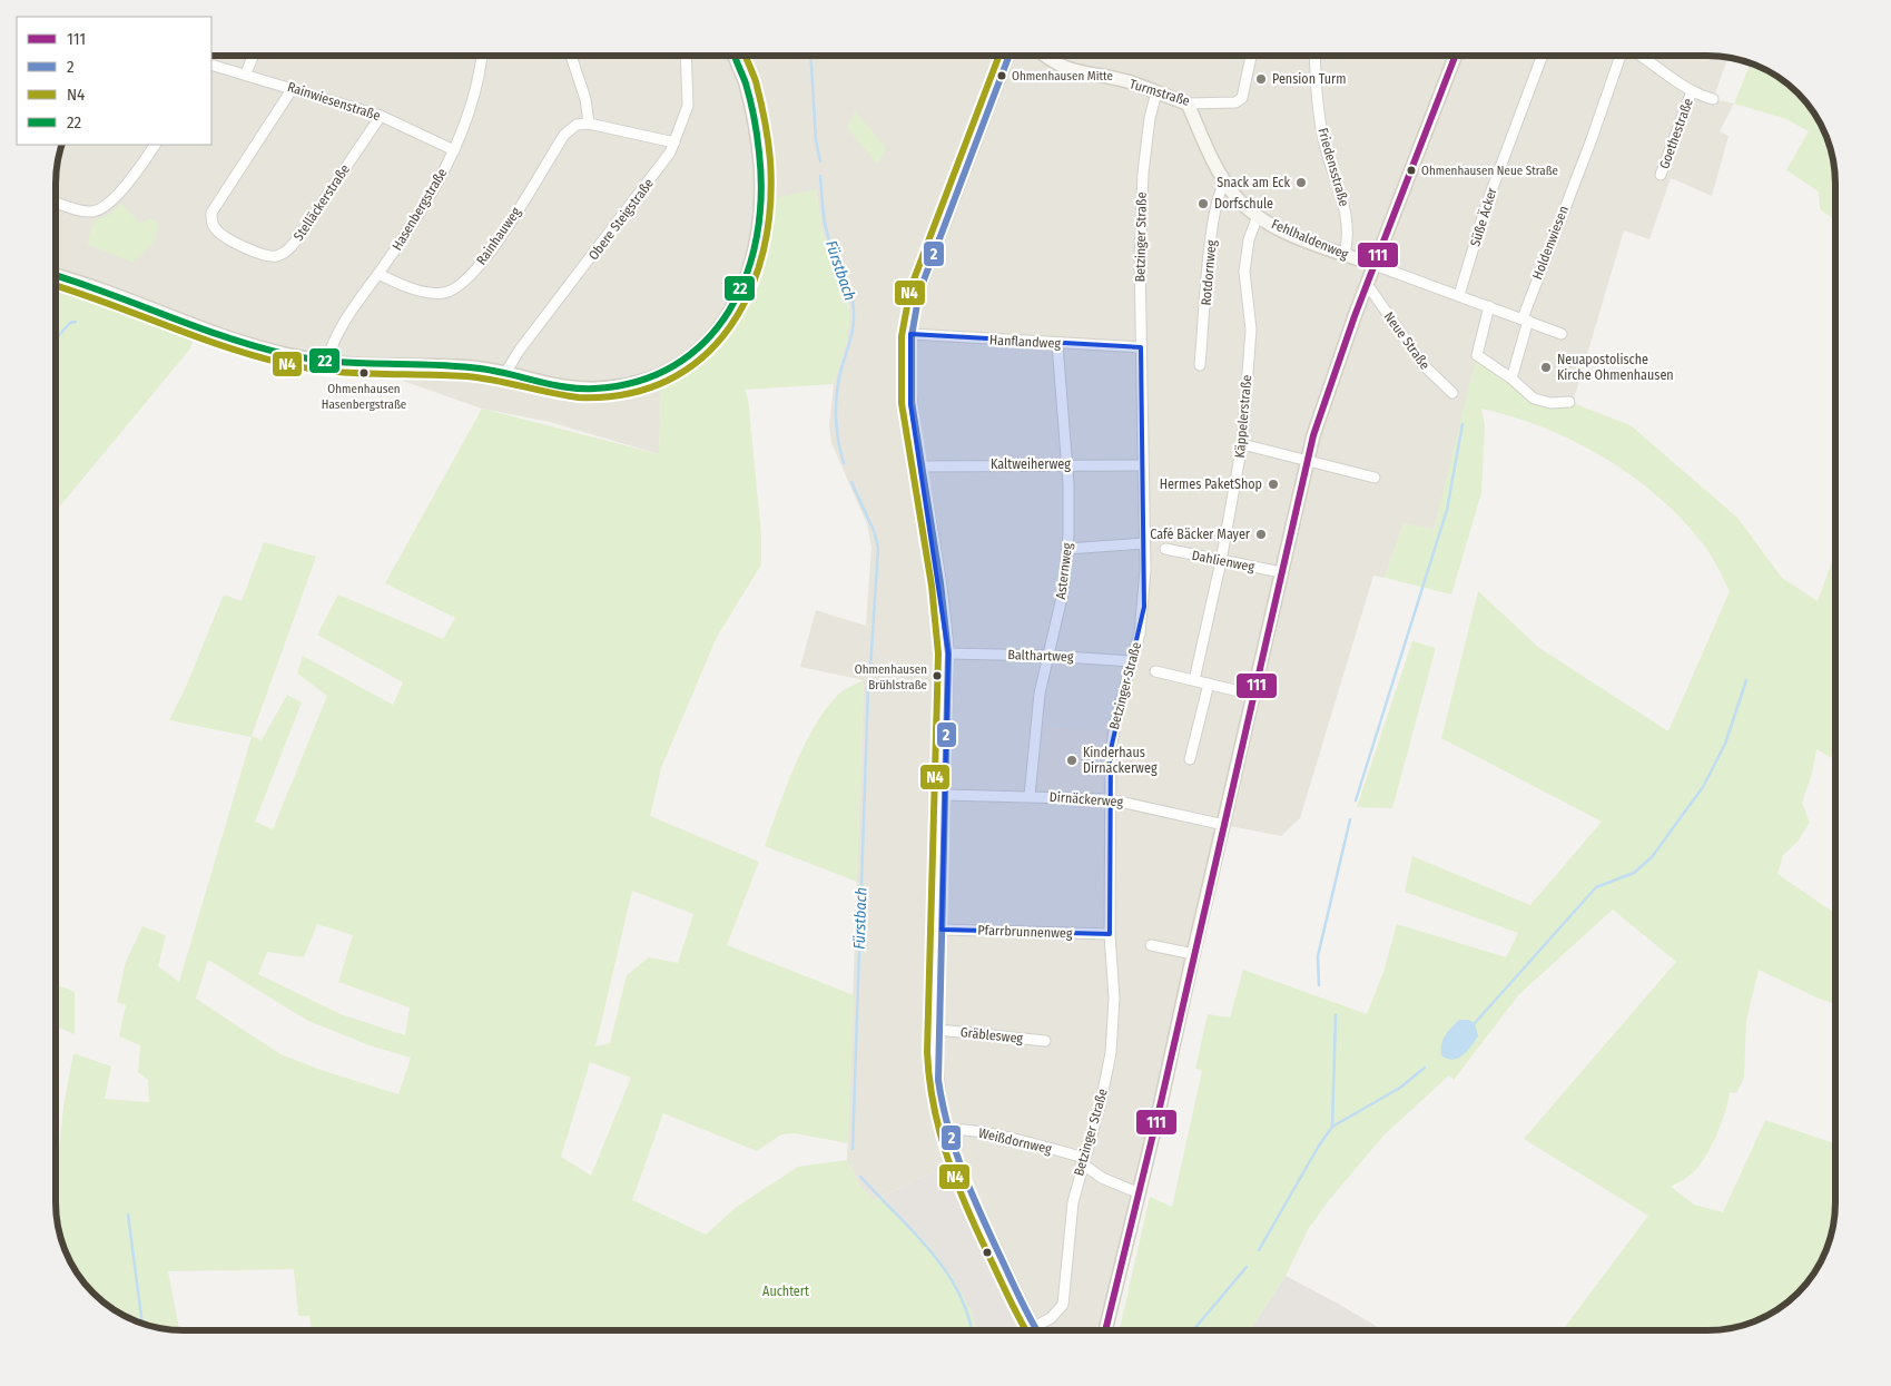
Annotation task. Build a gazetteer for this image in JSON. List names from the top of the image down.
{
  "streets": {
    "street": [
      "Turmstraße",
      "Rainwiesenstraße",
      "Goethestraße",
      "Friedensstraße",
      "Stelläckerstraße",
      "Hasenbergstraße",
      "Süße Äcker",
      "Obere Steigstraße",
      "Rainhauweg",
      "Betzinger Straße",
      "Fehlhaldenweg",
      "Holdenwiesen",
      "Rotdornweg",
      "Neue Straße",
      "Hanflandweg",
      "Käppelerstraße",
      "Kaltweiherweg",
      "Dahlienweg",
      "Asternweg",
      "Balthartweg",
      "Dirnäckerweg",
      "Pfarrbrunnenweg",
      "Gräblesweg",
      "Weißdornweg"
    ]
  },
  "crossings": [
    ["Turmstraße", "Betzinger Straße"],
    ["Turmstraße", "Fehlhaldenweg"],
    ["Rainwiesenstraße", "Stelläckerstraße"],
    ["Rainwiesenstraße", "Hasenbergstraße"],
    ["Friedensstraße", "Fehlhaldenweg"],
    ["Hasenbergstraße", "Rainhauweg"],
    ["Süße Äcker", "Fehlhaldenweg"],
    ["Betzinger Straße", "Hanflandweg"],
    ["Betzinger Straße", "Kaltweiherweg"],
    ["Betzinger Straße", "Balthartweg"],
    ["Betzinger Straße", "Dirnäckerweg"],
    ["Betzinger Straße", "Pfarrbrunnenweg"],
    ["Betzinger Straße", "Weißdornweg"],
    ["Fehlhaldenweg", "Holdenwiesen"],
    ["Fehlhaldenweg", "Rotdornweg"],
    ["Fehlhaldenweg", "Käppelerstraße"],
    ["Hanflandweg", "Asternweg"],
    ["Käppelerstraße", "Dahlienweg"],
    ["Kaltweiherweg", "Asternweg"],
    ["Asternweg", "Balthartweg"],
    ["Asternweg", "Dirnäckerweg"]
  ],
  "water": ["Fürstbach"],
  "parks": ["Auchtert"],
  "places": [
    "Ohmenhausen Mitte",
    "Pension Turm",
    "Ohmenhausen Neue Straße",
    "Snack am Eck",
    "Dorfschule",
    "Neuapostolische Kirche Ohmenhausen",
    "Ohmenhausen Hasenbergstraße",
    "Hermes PaketShop",
    "Café Bäcker Mayer",
    "Ohmenhausen Brühlstraße",
    "Kinderhaus Dirnäckerweg"
  ],
  "lines": [
    "transit line 111",
    "transit line 2",
    "transit line N4",
    "transit line 22"
  ],
  "legend": [
    "111",
    "2",
    "N4",
    "22"
  ]
}
